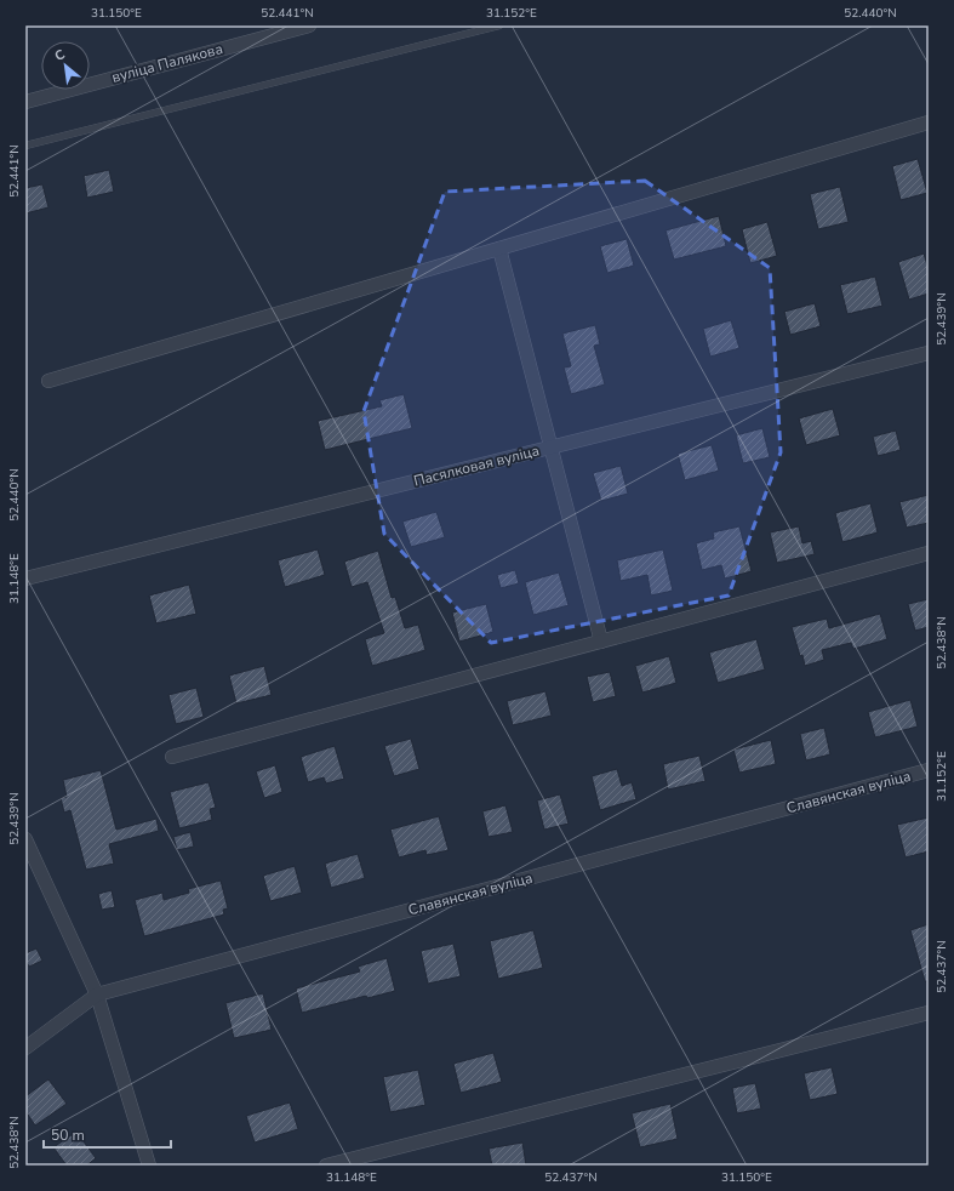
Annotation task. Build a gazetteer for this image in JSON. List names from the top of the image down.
{
  "streets": {
    "street": ["вуліца Палякова", "Пасялковая вуліца", "Славянская вуліца"]
  },
  "scale_bar": "50 m",
  "north": "top left",
  "coordinates": [
    "31.150°E",
    "52.441°N",
    "31.152°E",
    "52.440°N",
    "52.439°N",
    "31.148°E",
    "52.438°N",
    "52.437°N"
  ]
}
